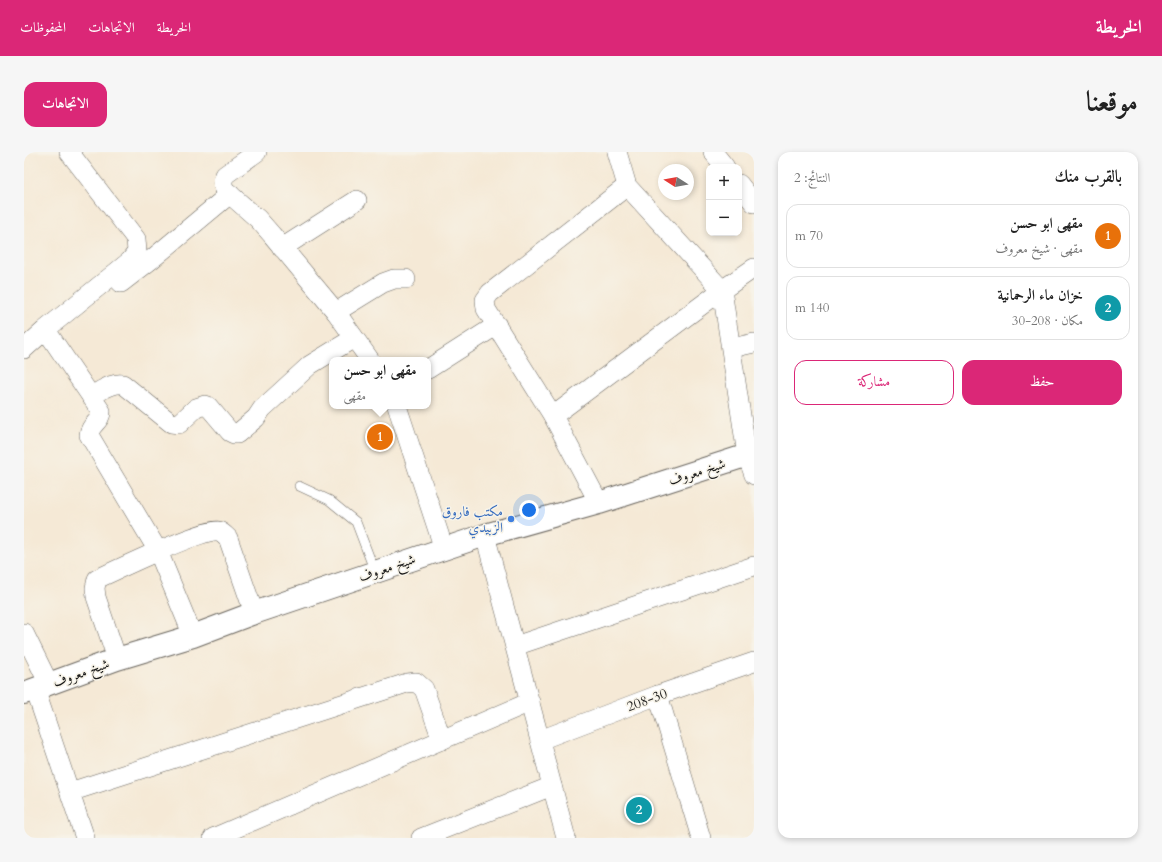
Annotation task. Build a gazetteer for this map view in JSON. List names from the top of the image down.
{
  "streets": {
    "street": ["شیخ معروف", "208-30"]
  },
  "places": ["مكتب فاروق الزبيدي"],
  "north": "left",
  "page": {
    "header": "الخريطة",
    "nav": ["الخريطة", "الاتجاهات", "المحفوظات"],
    "title": "موقعنا",
    "buttons": [
      "الاتجاهات",
      ["حفظ", "مشاركة"]
    ],
    "heading": ["بالقرب منك", "النتائج: 2"],
    "map_buttons": ["+", "−"],
    "list": [
      {
        "mark": "1",
        "name": "مقهى ابو حسن",
        "note": "مقهى · شیخ معروف",
        "value": "70 m"
      },
      {
        "mark": "2",
        "name": "خزان ماء الرحمانية",
        "note": "مكان · 208-30",
        "value": "140 m"
      }
    ],
    "popup": ["مقهى ابو حسن", "مقهى"],
    "pins": ["1", "2"]
  }
}
